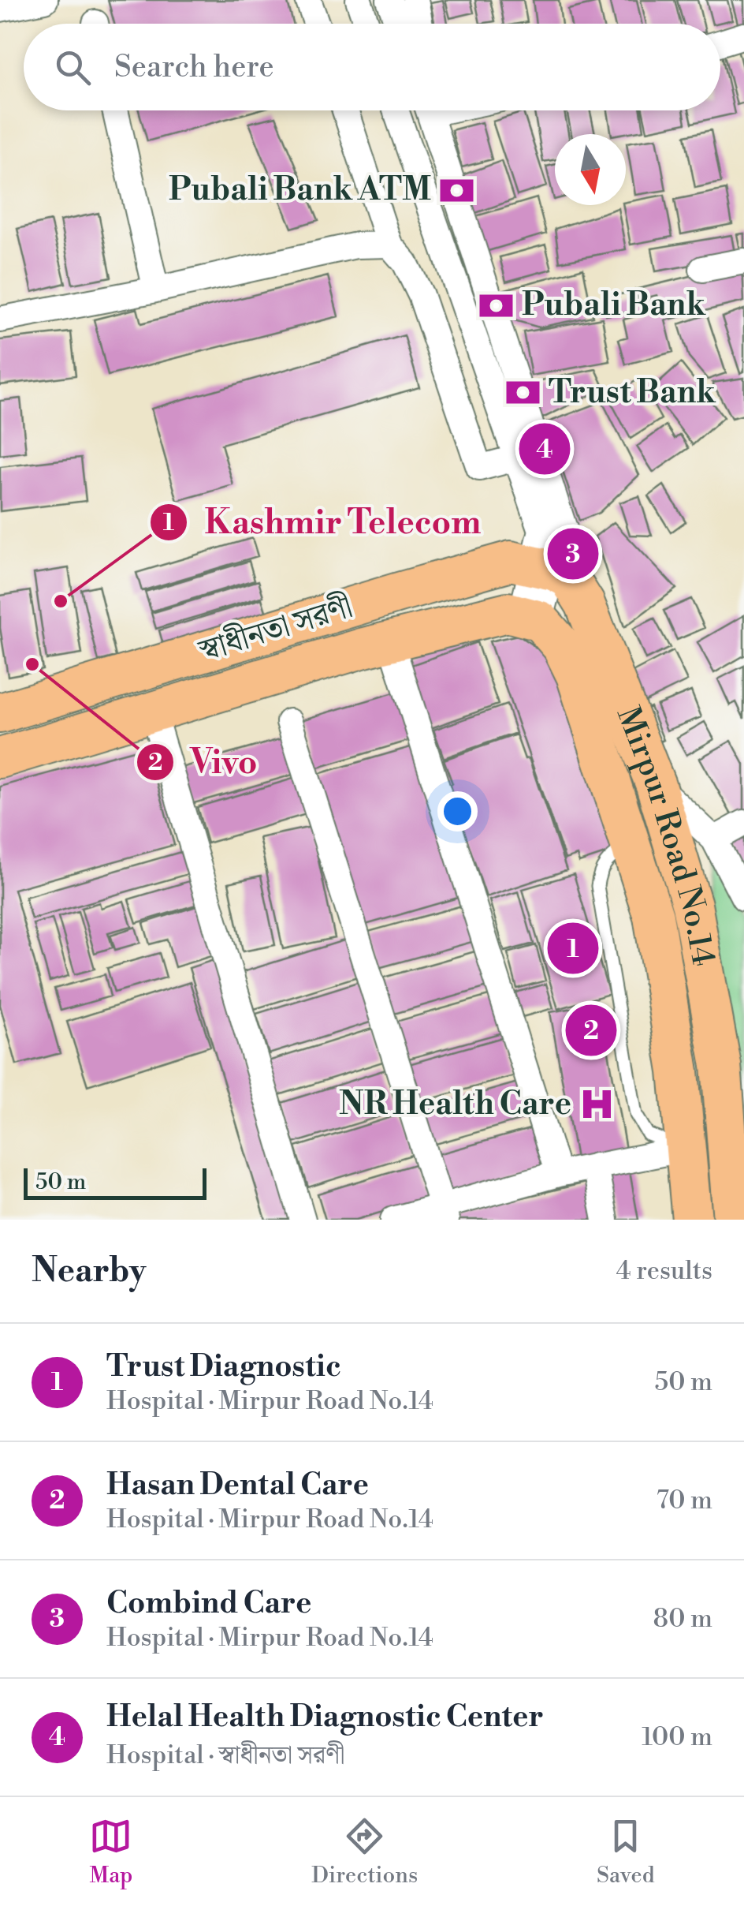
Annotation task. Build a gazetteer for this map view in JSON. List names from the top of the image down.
{
  "streets": {
    "main road": ["স্বাধীনতা সরণী", "Mirpur Road No.14"]
  },
  "crossings": [
    ["স্বাধীনতা সরণী", "Mirpur Road No.14"]
  ],
  "places": {
    "bank": ["Pubali Bank ATM", "Pubali Bank", "Trust Bank"],
    "other": ["Kashmir Telecom", "Vivo"],
    "hospital": ["NR Health Care"]
  },
  "scale_bar": "50 m",
  "north": "bottom",
  "page": {
    "search": "Search here",
    "pins": [
      "4",
      "3",
      "1",
      "2"
    ],
    "scale": "50 m",
    "heading": ["Nearby", "4 results"],
    "list": [
      {
        "mark": "1",
        "name": "Trust Diagnostic",
        "note": "Hospital · Mirpur Road No.14",
        "value": "50 m"
      },
      {
        "mark": "2",
        "name": "Hasan Dental Care",
        "note": "Hospital · Mirpur Road No.14",
        "value": "70 m"
      },
      {
        "mark": "3",
        "name": "Combind Care",
        "note": "Hospital · Mirpur Road No.14",
        "value": "80 m"
      },
      {
        "mark": "4",
        "name": "Helal Health Diagnostic Center",
        "note": "Hospital · স্বাধীনতা সরণী",
        "value": "100 m"
      }
    ],
    "nav": ["Map", "Directions", "Saved"]
  }
}
